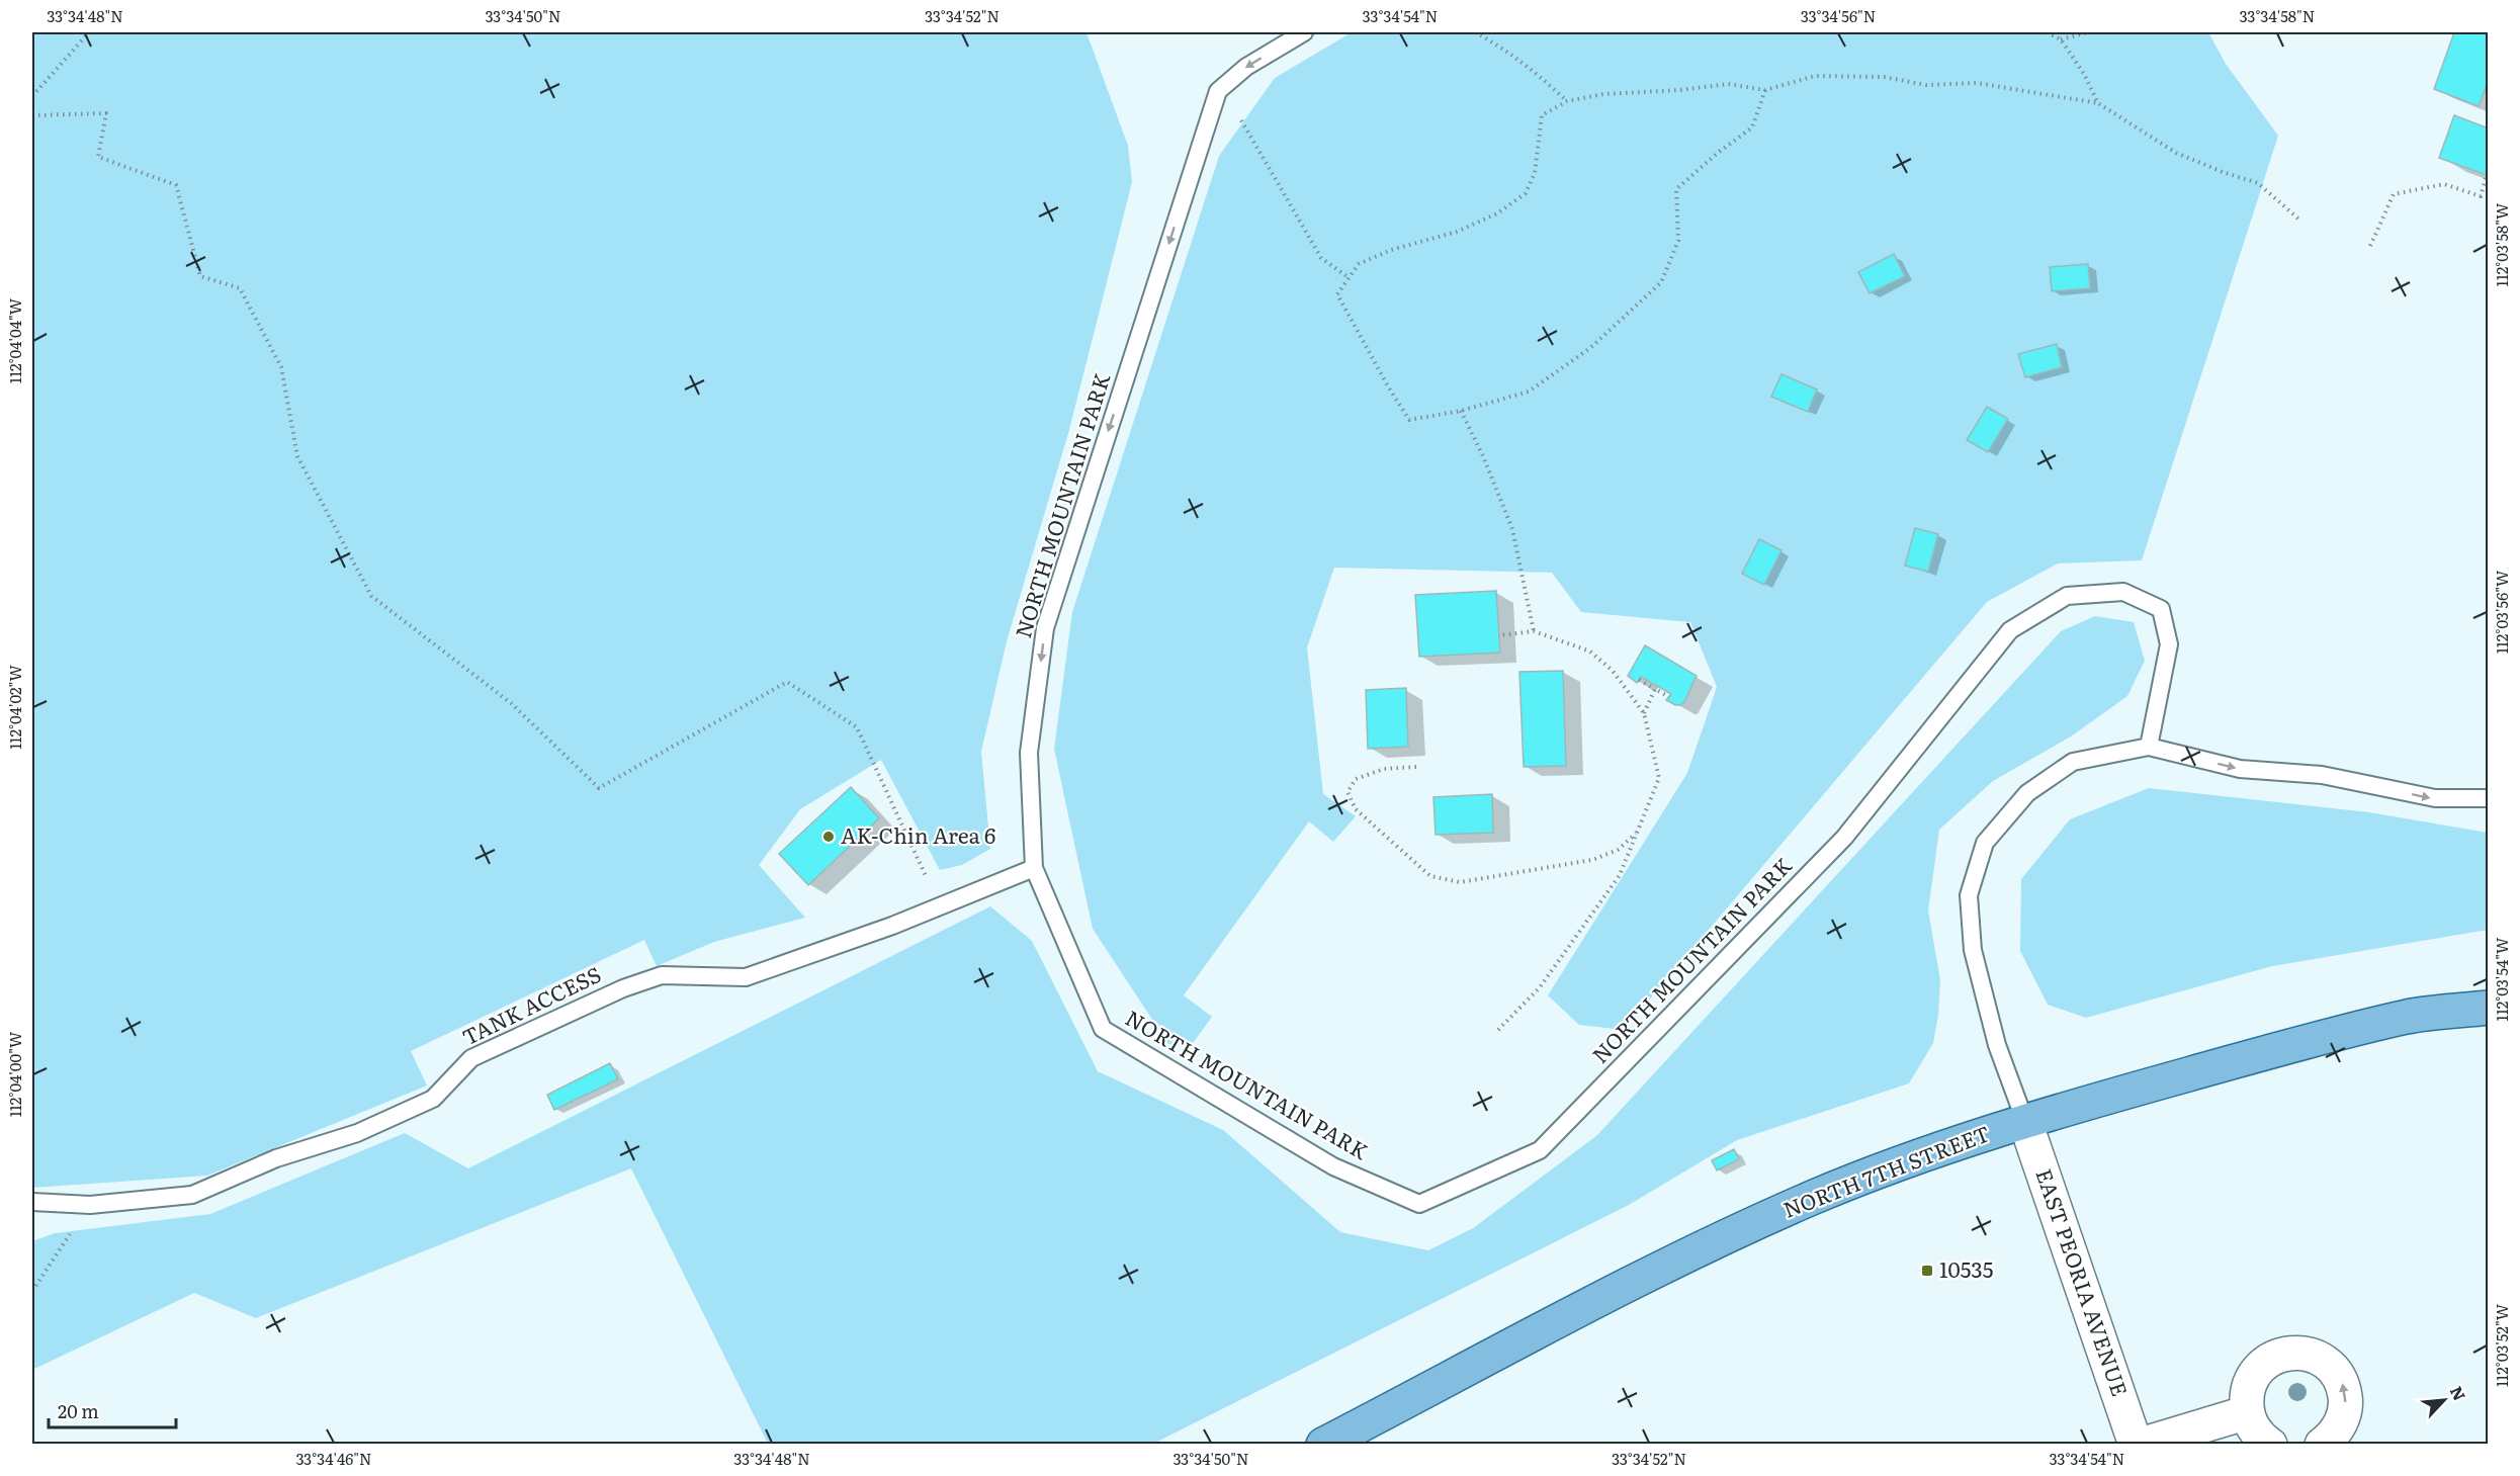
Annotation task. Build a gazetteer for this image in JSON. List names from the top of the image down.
{
  "streets": {
    "main road": ["NORTH 7TH STREET"],
    "street": ["EAST PEORIA AVENUE"],
    "lane": ["NORTH MOUNTAIN PARK", "TANK ACCESS"]
  },
  "crossings": [
    ["NORTH MOUNTAIN PARK", "TANK ACCESS"],
    ["NORTH 7TH STREET", "EAST PEORIA AVENUE"]
  ],
  "places": {
    "other": ["AK-Chin Area 6"],
    "transit": ["10535"]
  },
  "scale_bar": "20 m",
  "north": "top right",
  "coordinates": [
    "33°34'48\"N",
    "33°34'50\"N",
    "33°34'52\"N",
    "33°34'54\"N",
    "33°34'56\"N",
    "33°34'58\"N",
    "112°03'58\"W",
    "112°04'04\"W",
    "112°03'56\"W",
    "112°04'02\"W",
    "112°03'54\"W",
    "112°04'00\"W",
    "112°03'52\"W",
    "33°34'46\"N"
  ]
}
